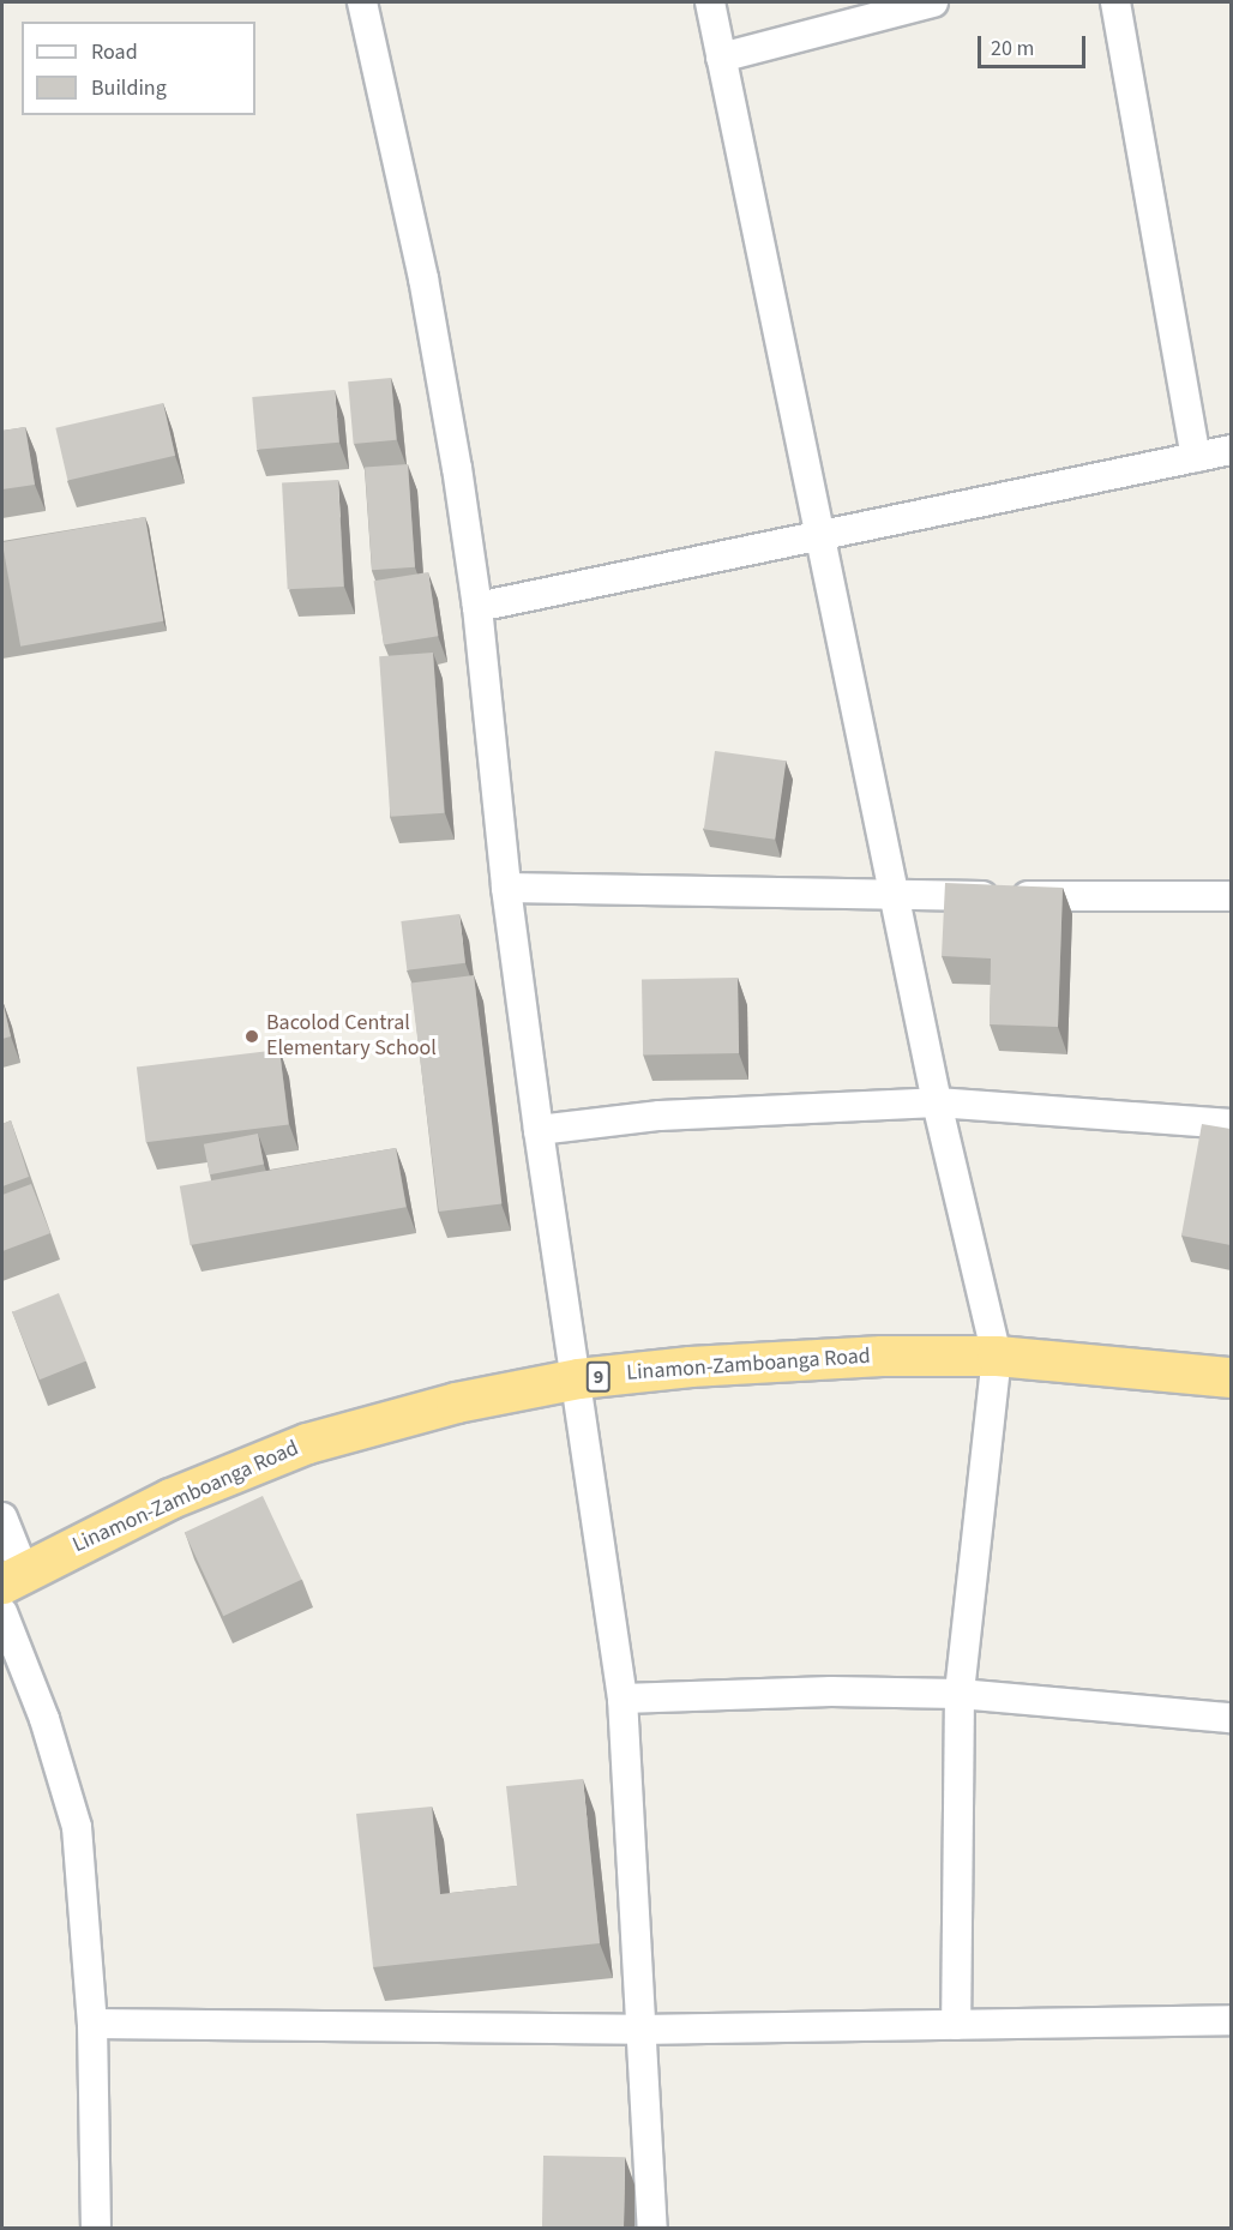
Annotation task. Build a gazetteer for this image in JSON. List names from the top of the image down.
{
  "streets": {
    "highway": ["Linamon-Zamboanga Road", "9"]
  },
  "places": ["Bacolod Central Elementary School"],
  "legend": ["Road", "Building"],
  "scale_bar": "20 m"
}
